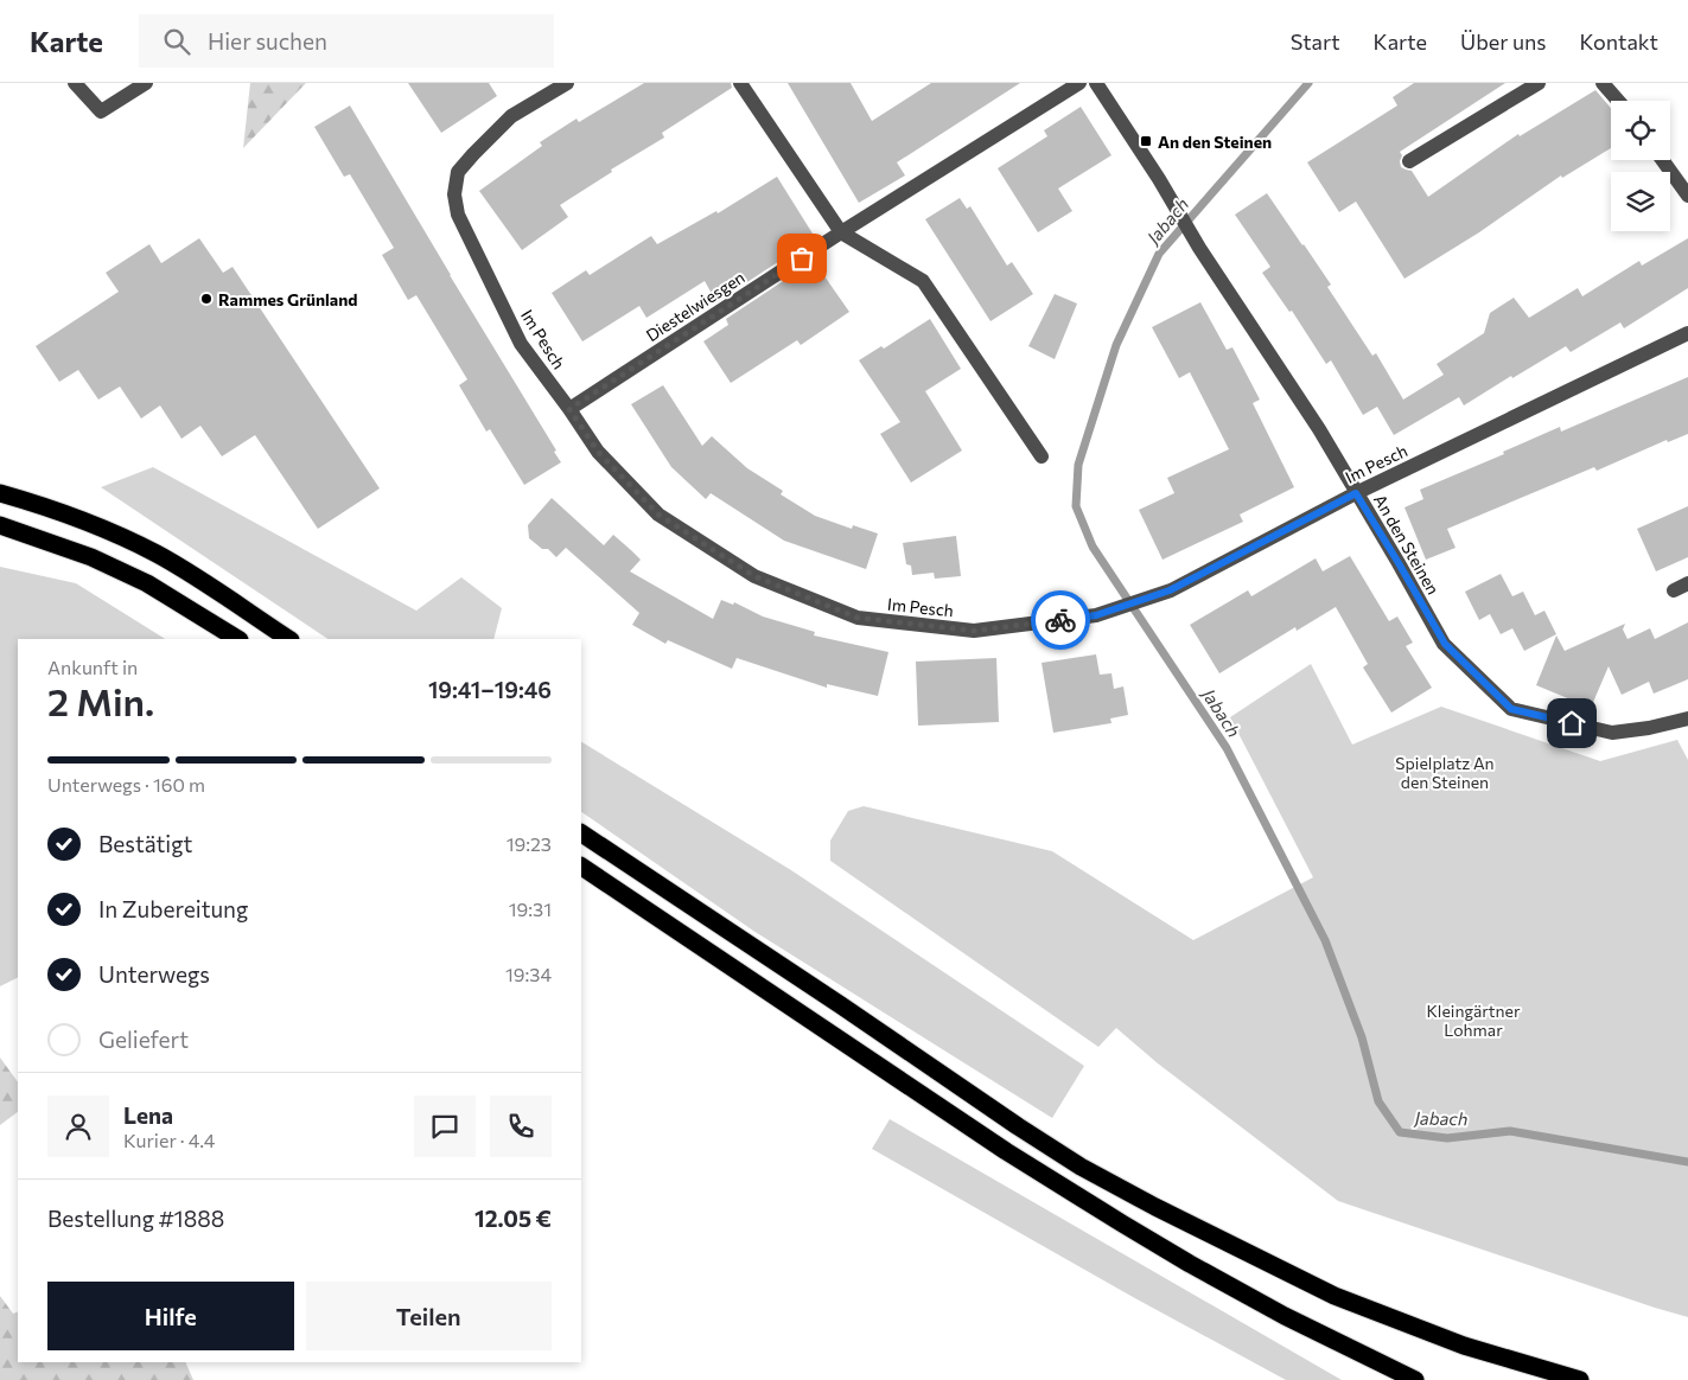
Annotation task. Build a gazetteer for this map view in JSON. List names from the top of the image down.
{
  "streets": {
    "street": ["Diestelwiesgen", "Im Pesch", "An den Steinen"]
  },
  "crossings": [
    ["Diestelwiesgen", "Im Pesch"],
    ["Im Pesch", "An den Steinen"]
  ],
  "water": ["Jabach"],
  "parks": ["Spielplatz An den Steinen", "Kleingärtner Lohmar"],
  "places": {
    "transit": ["An den Steinen"],
    "other": ["Rammes Grünland"]
  },
  "page": {
    "header": "Karte",
    "search": "Hier suchen",
    "nav": [
      "Start",
      "Karte",
      "Über uns",
      "Kontakt"
    ],
    "heading": ["2 Min.", "Ankunft in", "19:41–19:46"],
    "panel": [
      "Lena",
      "Kurier · 4.4",
      "Bestellung #1888",
      "12.05 €"
    ],
    "bar": "Unterwegs · 160 m",
    "list": [
      ["Bestätigt", "19:23"],
      ["In Zubereitung", "19:31"],
      ["Unterwegs", "19:34"],
      "Geliefert"
    ],
    "buttons": ["Hilfe", "Teilen"]
  }
}
